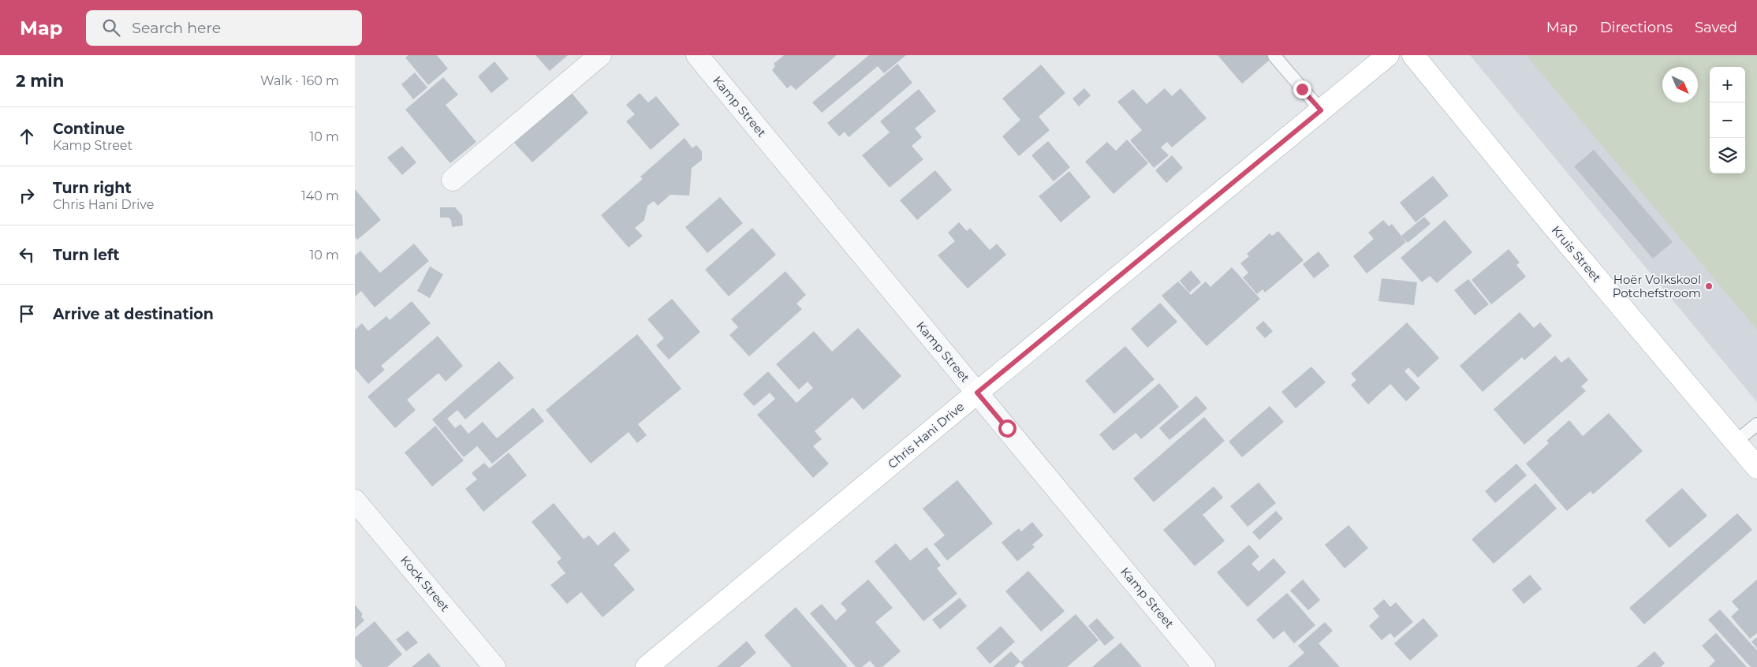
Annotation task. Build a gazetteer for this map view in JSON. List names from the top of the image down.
{
  "streets": {
    "street": [
      "Kamp Street",
      "Kruis Street",
      "Chris Hani Drive",
      "Kock Street"
    ]
  },
  "crossings": [
    ["Kamp Street", "Chris Hani Drive"]
  ],
  "places": ["Hoër Volkskool Potchefstroom"],
  "north": "bottom right",
  "page": {
    "header": "Map",
    "search": "Search here",
    "nav": ["Map", "Directions", "Saved"],
    "heading": ["2 min", "Walk · 160 m"],
    "map_buttons": ["+", "−"],
    "list": [
      ["Continue", "Kamp Street", "10 m"],
      ["Turn right", "Chris Hani Drive", "140 m"],
      ["Turn left", "10 m"],
      "Arrive at destination"
    ]
  }
}
